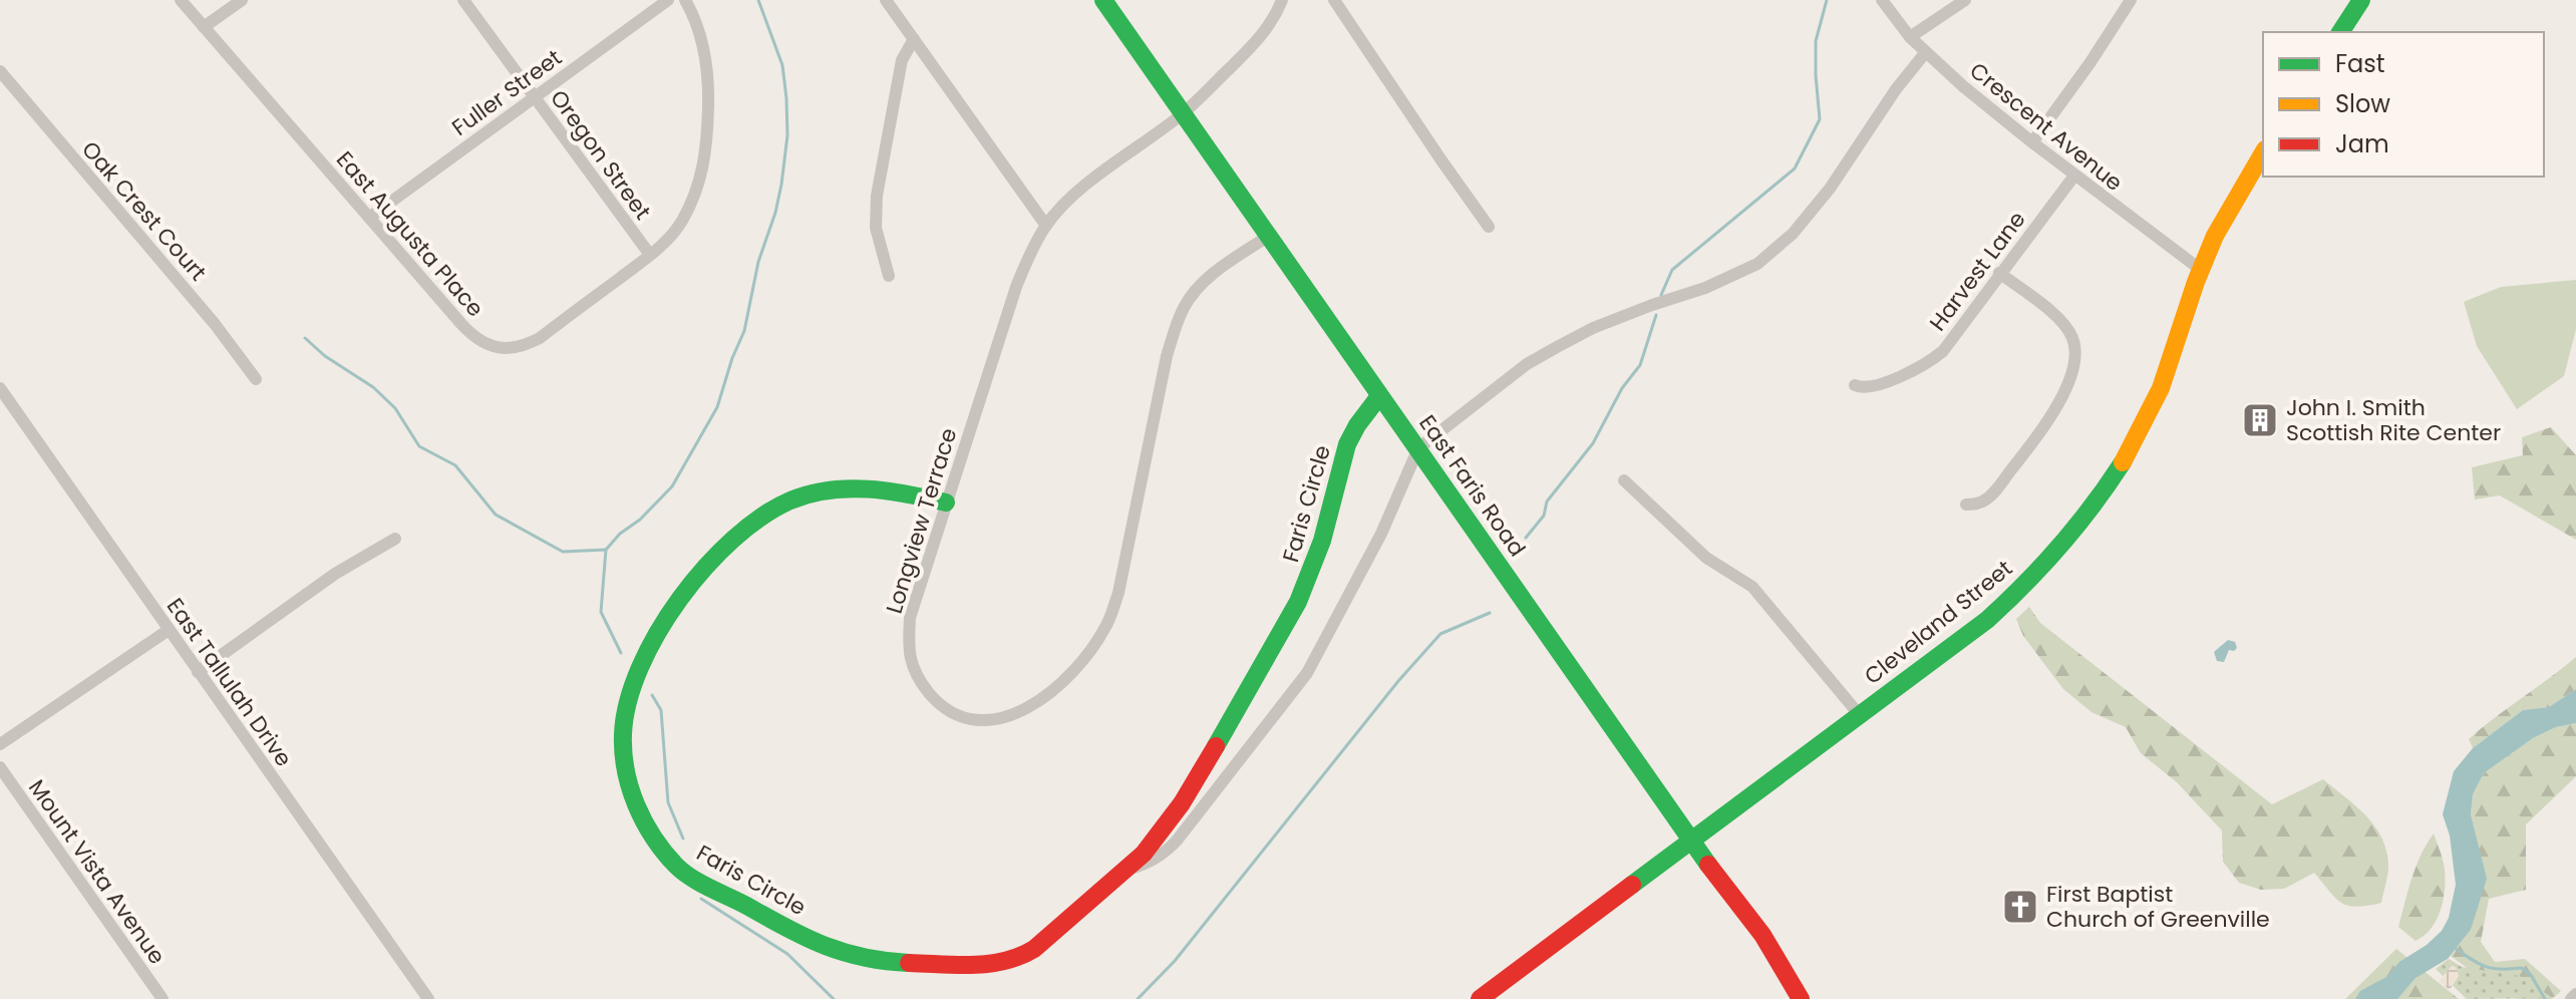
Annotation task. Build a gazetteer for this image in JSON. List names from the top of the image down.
{
  "streets": {
    "street": [
      "Fuller Street",
      "Crescent Avenue",
      "Oregon Street",
      "Oak Crest Court",
      "East Augusta Place",
      "Harvest Lane",
      "East Faris Road",
      "Faris Circle",
      "Longview Terrace",
      "Cleveland Street",
      "East Tallulah Drive",
      "Mount Vista Avenue"
    ]
  },
  "crossings": [
    ["Fuller Street", "Oregon Street"],
    ["Fuller Street", "East Augusta Place"],
    ["Crescent Avenue", "Harvest Lane"],
    ["Crescent Avenue", "Cleveland Street"],
    ["Oregon Street", "East Augusta Place"],
    ["East Faris Road", "Faris Circle"],
    ["East Faris Road", "Longview Terrace"],
    ["East Faris Road", "Cleveland Street"],
    ["Faris Circle", "Longview Terrace"]
  ],
  "places": {
    "building": ["John I. Smith Scottish Rite Center"],
    "church": ["First Baptist Church of Greenville"]
  },
  "legend": ["Fast", "Slow", "Jam"]
}
